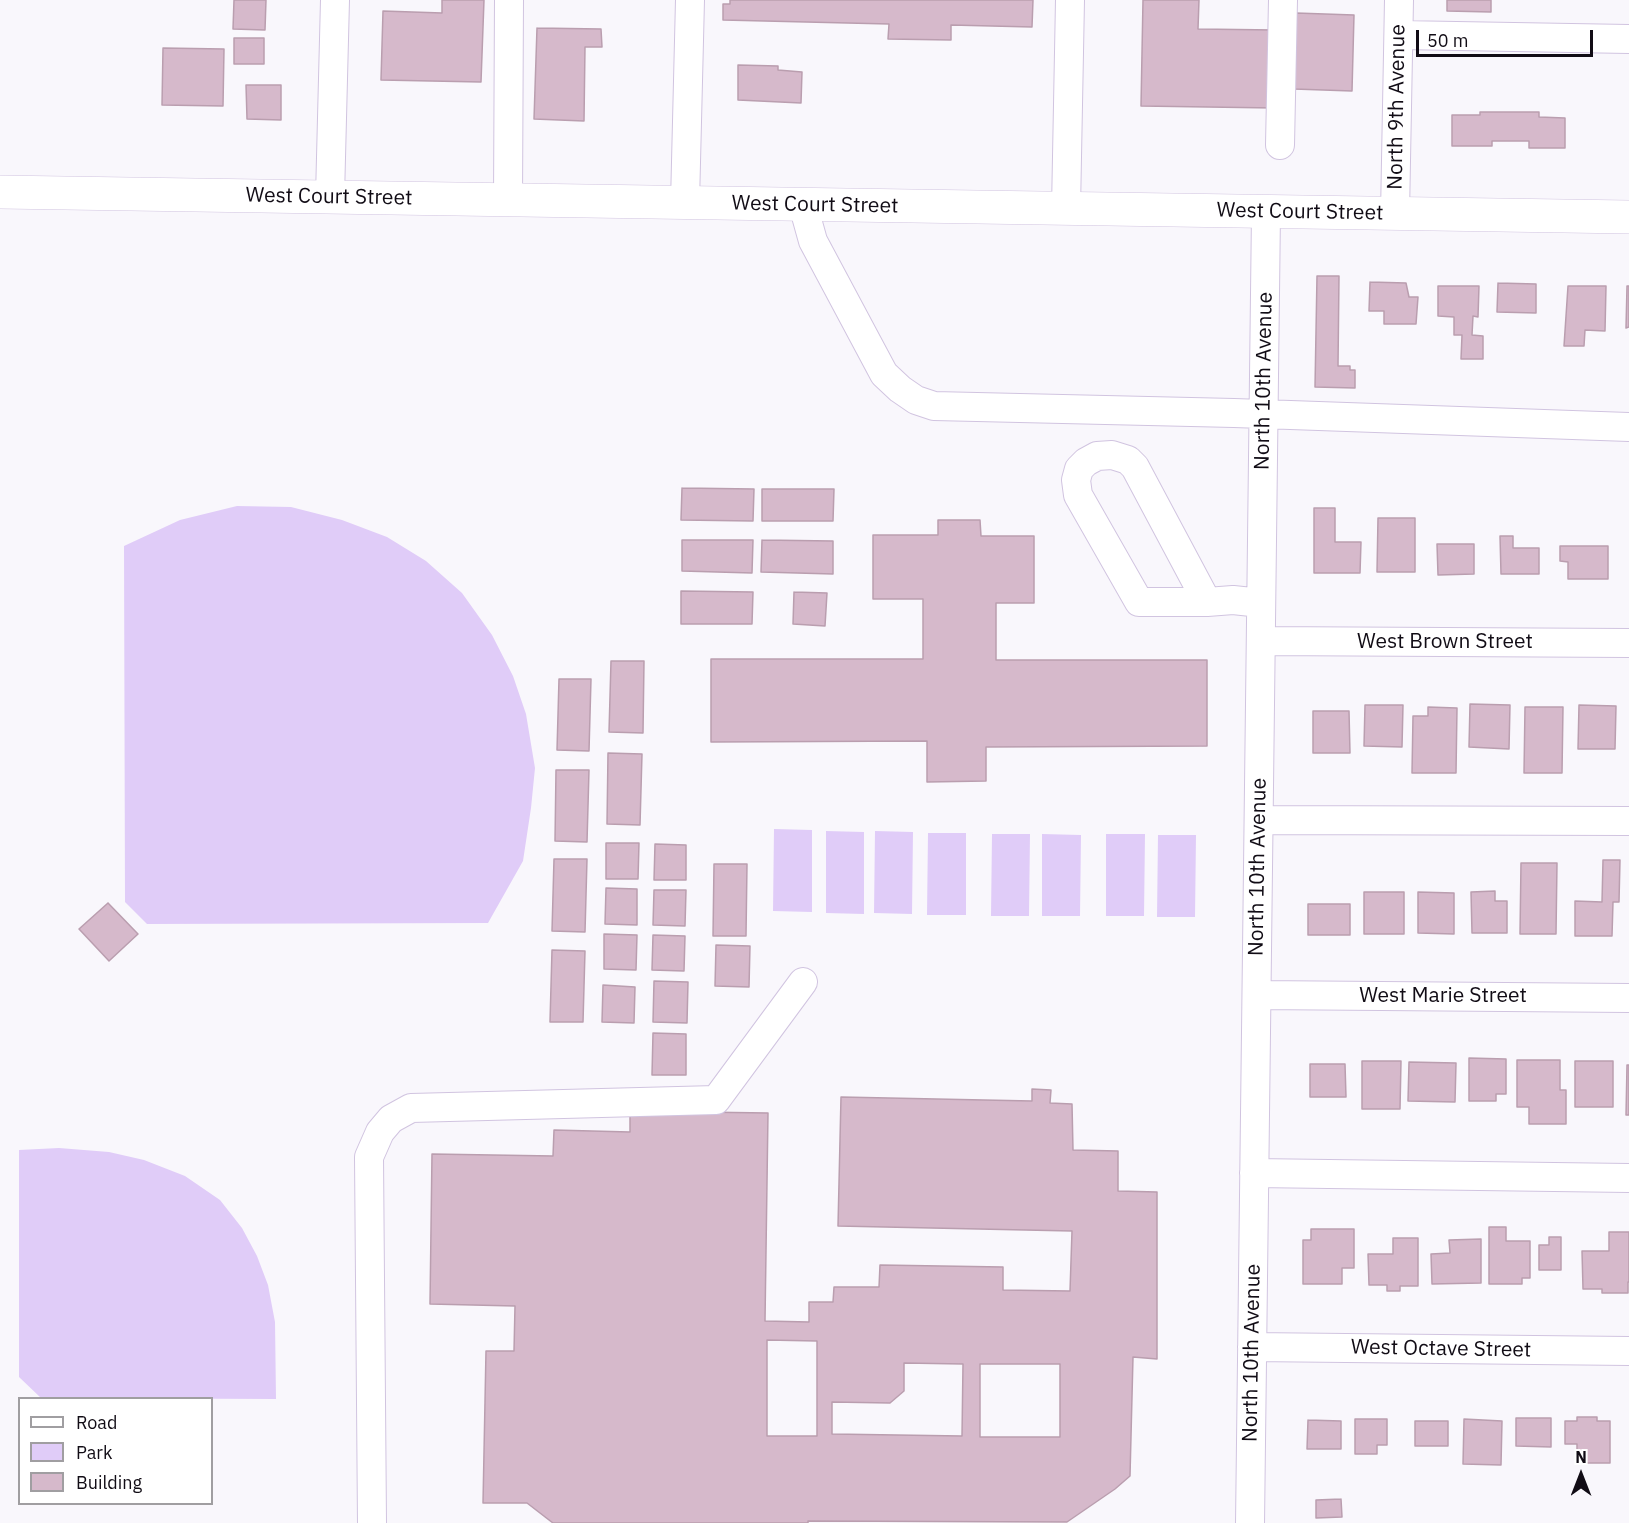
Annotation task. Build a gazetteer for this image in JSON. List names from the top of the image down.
{
  "streets": {
    "main road": ["West Court Street"],
    "street": [
      "North 9th Avenue",
      "North 10th Avenue",
      "West Brown Street",
      "West Marie Street",
      "West Octave Street"
    ]
  },
  "crossings": [
    ["North 9th Avenue", "West Court Street"],
    ["West Court Street", "North 10th Avenue"],
    ["North 10th Avenue", "West Brown Street"],
    ["North 10th Avenue", "West Marie Street"],
    ["North 10th Avenue", "West Octave Street"]
  ],
  "legend": ["Road", "Park", "Building"],
  "scale_bar": "50 m",
  "north": "top"
}
